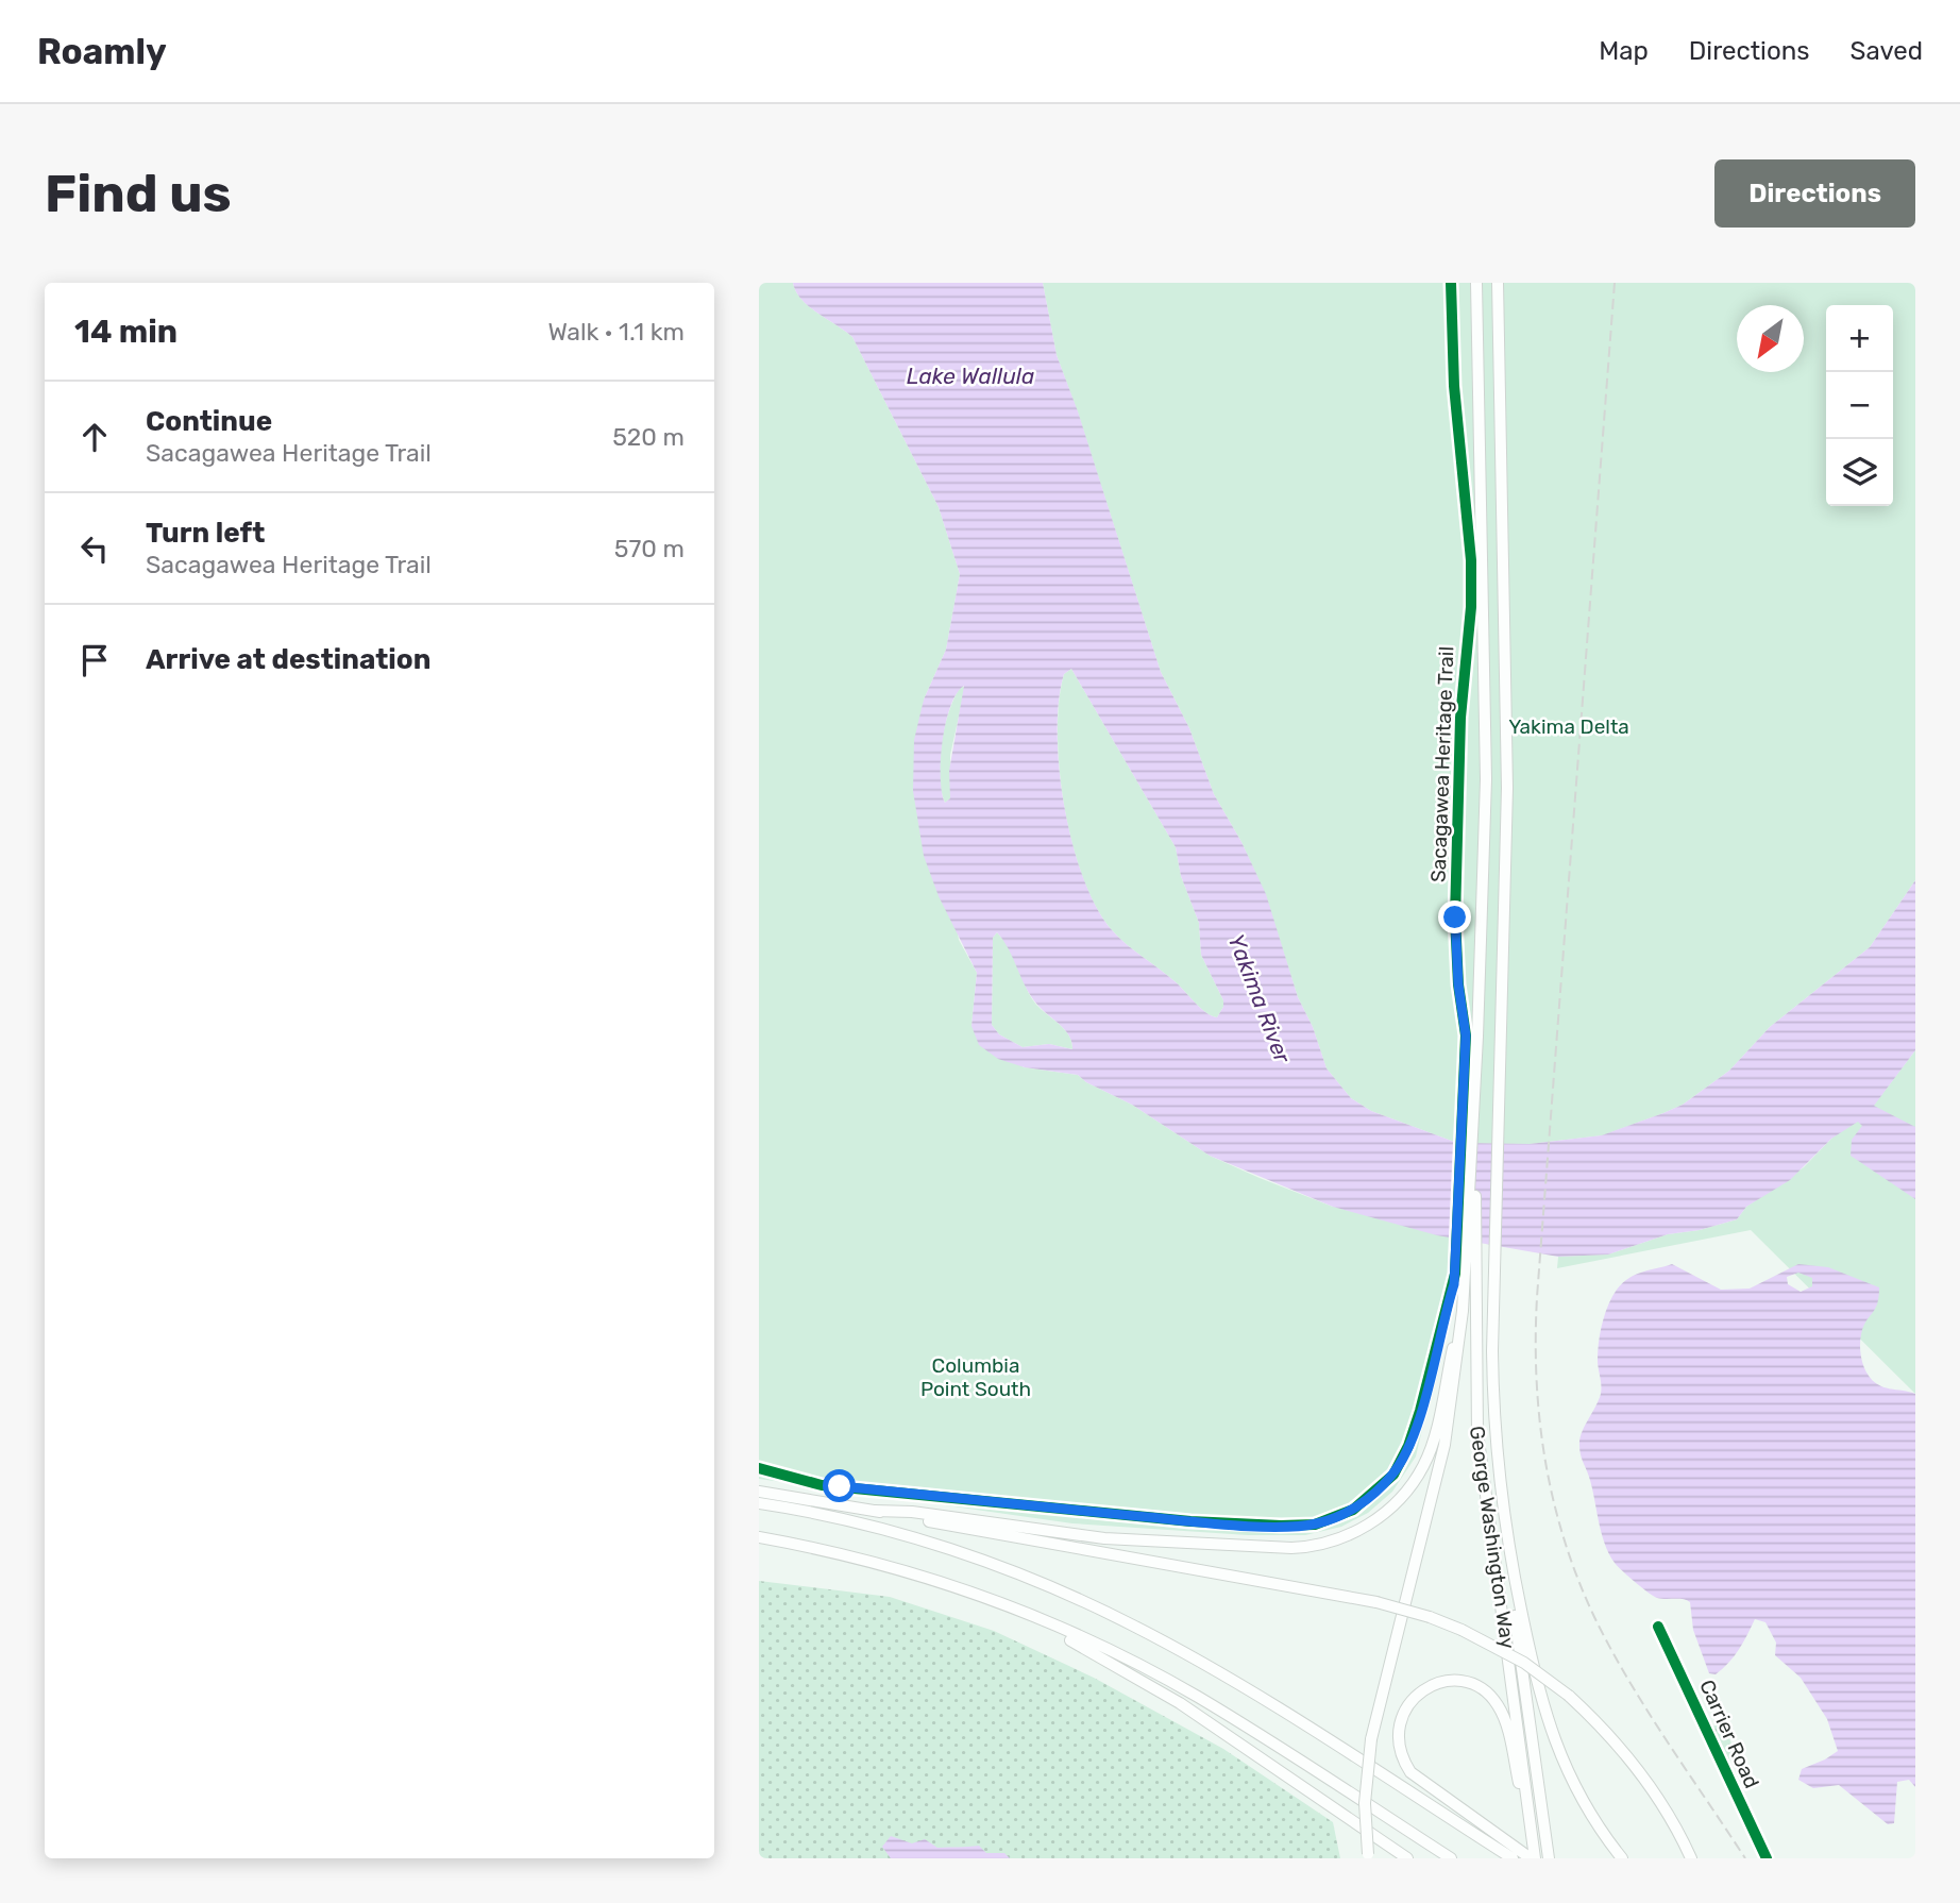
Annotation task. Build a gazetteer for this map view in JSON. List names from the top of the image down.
{
  "streets": {
    "highway": ["George Washington Way"],
    "street": ["Carrier Road"],
    "cycle path": ["Sacagawea Heritage Trail"]
  },
  "water": ["Lake Wallula", "Yakima River"],
  "parks": ["Yakima Delta", "Columbia Point South"],
  "north": "bottom left",
  "page": {
    "header": "Roamly",
    "nav": ["Map", "Directions", "Saved"],
    "buttons": "Directions",
    "title": "Find us",
    "heading": ["14 min", "Walk · 1.1 km"],
    "map_buttons": ["+", "−"],
    "list": [
      ["Continue", "Sacagawea Heritage Trail", "520 m"],
      ["Turn left", "Sacagawea Heritage Trail", "570 m"],
      "Arrive at destination"
    ]
  }
}
